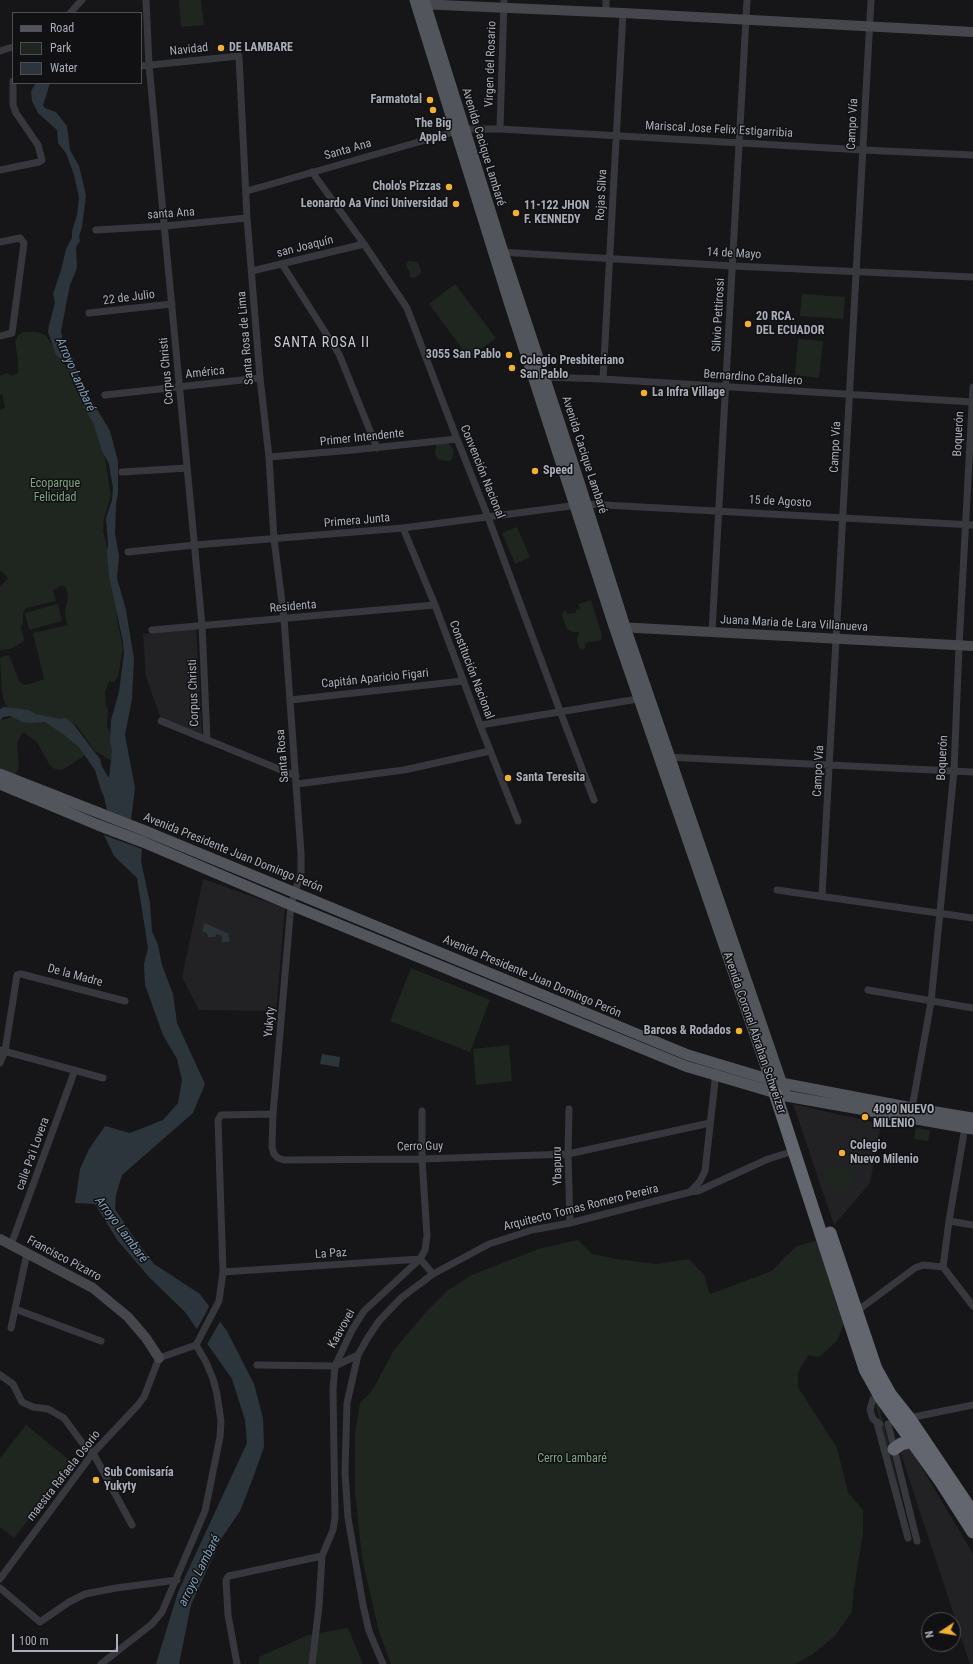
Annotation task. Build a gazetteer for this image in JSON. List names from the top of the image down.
{
  "streets": {
    "highway": ["Avenida Coronel Abrahan Schweizer"],
    "main road": ["Avenida Cacique Lambaré", "Avenida Presidente Juan Domingo Perón"],
    "street": [
      "Navidad",
      "Virgen del Rosario",
      "Campo Vía",
      "Mariscal Jose Felix Estigarribia",
      "Santa Ana",
      "Rojas Silva",
      "santa Ana",
      "san Joaquín",
      "14 de Mayo",
      "22 de Julio",
      "Silvio Pettirossi",
      "Santa Rosa de Lima",
      "Corpus Christi",
      "América",
      "Bernardino Caballero",
      "Boquerón",
      "Primer Intendente",
      "Convención Nacional",
      "15 de Agosto",
      "Primera Junta",
      "Residenta",
      "Juana Maria de Lara Villanueva",
      "Constitución Nacional",
      "Capitán Aparicio Figari",
      "Santa Rosa",
      "De la Madre",
      "Yukyty",
      "Cerro Guy",
      "calle Pa'i Lovera",
      "Ybapuru",
      "Arquitecto Tomas Romero Pereira",
      "La Paz",
      "Francisco Pizarro",
      "Kaavovei",
      "maestra Rafaela Osorio"
    ]
  },
  "crossings": [
    ["Navidad", "Santa Rosa de Lima"],
    ["Navidad", "Corpus Christi"],
    ["Virgen del Rosario", "Mariscal Jose Felix Estigarribia"],
    ["Campo Vía", "Mariscal Jose Felix Estigarribia"],
    ["Campo Vía", "14 de Mayo"],
    ["Campo Vía", "Bernardino Caballero"],
    ["Campo Vía", "15 de Agosto"],
    ["Campo Vía", "Juana Maria de Lara Villanueva"],
    ["Mariscal Jose Felix Estigarribia", "Avenida Cacique Lambaré"],
    ["Mariscal Jose Felix Estigarribia", "Santa Ana"],
    ["Mariscal Jose Felix Estigarribia", "Rojas Silva"],
    ["Mariscal Jose Felix Estigarribia", "Silvio Pettirossi"],
    ["Avenida Cacique Lambaré", "Santa Ana"],
    ["Avenida Cacique Lambaré", "14 de Mayo"],
    ["Avenida Cacique Lambaré", "Bernardino Caballero"],
    ["Avenida Cacique Lambaré", "15 de Agosto"],
    ["Avenida Cacique Lambaré", "Primera Junta"],
    ["Avenida Cacique Lambaré", "Juana Maria de Lara Villanueva"],
    ["Avenida Cacique Lambaré", "Avenida Coronel Abrahan Schweizer"],
    ["Santa Ana", "Santa Rosa de Lima"],
    ["Santa Ana", "Convención Nacional"],
    ["Rojas Silva", "14 de Mayo"],
    ["Rojas Silva", "Bernardino Caballero"],
    ["santa Ana", "Santa Rosa de Lima"],
    ["santa Ana", "Corpus Christi"],
    ["san Joaquín", "Santa Rosa de Lima"],
    ["san Joaquín", "Convención Nacional"],
    ["14 de Mayo", "Silvio Pettirossi"],
    ["22 de Julio", "Corpus Christi"],
    ["Silvio Pettirossi", "Bernardino Caballero"],
    ["Silvio Pettirossi", "15 de Agosto"],
    ["Silvio Pettirossi", "Juana Maria de Lara Villanueva"],
    ["Santa Rosa de Lima", "América"],
    ["Santa Rosa de Lima", "Primer Intendente"],
    ["Santa Rosa de Lima", "Primera Junta"],
    ["Santa Rosa de Lima", "Residenta"],
    ["Santa Rosa de Lima", "Santa Rosa"],
    ["Corpus Christi", "América"],
    ["Corpus Christi", "Primera Junta"],
    ["Corpus Christi", "Residenta"],
    ["Bernardino Caballero", "Boquerón"],
    ["Boquerón", "15 de Agosto"],
    ["Boquerón", "Juana Maria de Lara Villanueva"],
    ["Boquerón", "Avenida Presidente Juan Domingo Perón"],
    ["Primer Intendente", "Convención Nacional"],
    ["Convención Nacional", "Primera Junta"],
    ["15 de Agosto", "Primera Junta"],
    ["Primera Junta", "Constitución Nacional"],
    ["Residenta", "Constitución Nacional"],
    ["Residenta", "Santa Rosa"],
    ["Constitución Nacional", "Capitán Aparicio Figari"],
    ["Capitán Aparicio Figari", "Santa Rosa"],
    ["Santa Rosa", "Avenida Presidente Juan Domingo Perón"],
    ["Santa Rosa", "Yukyty"],
    ["Avenida Presidente Juan Domingo Perón", "Yukyty"],
    ["Avenida Presidente Juan Domingo Perón", "Avenida Coronel Abrahan Schweizer"],
    ["Yukyty", "Cerro Guy"],
    ["Avenida Coronel Abrahan Schweizer", "Arquitecto Tomas Romero Pereira"],
    ["Cerro Guy", "Ybapuru"],
    ["calle Pa'i Lovera", "Francisco Pizarro"],
    ["Ybapuru", "Arquitecto Tomas Romero Pereira"],
    ["La Paz", "Kaavovei"],
    ["Francisco Pizarro", "maestra Rafaela Osorio"]
  ],
  "districts": ["SANTA ROSA II"],
  "water": ["Arroyo Lambaré", "arroyo Lambaré"],
  "parks": ["Ecoparque Felicidad", "Cerro Lambaré"],
  "places": [
    "DE LAMBARE",
    "Farmatotal",
    "The Big Apple",
    "Cholo's Pizzas",
    "Leonardo Aa Vinci Universidad",
    "11-122 JHON F. KENNEDY",
    "20 RCA. DEL ECUADOR",
    "3055 San Pablo",
    "Colegio Presbiteriano San Pablo",
    "La Infra Village",
    "Speed",
    "Santa Teresita",
    "Barcos & Rodados",
    "4090 NUEVO MILENIO",
    "Colegio Nuevo Milenio",
    "Sub Comisaría Yukyty"
  ],
  "legend": ["Road", "Park", "Water"],
  "scale_bar": "100 m",
  "north": "left"
}
